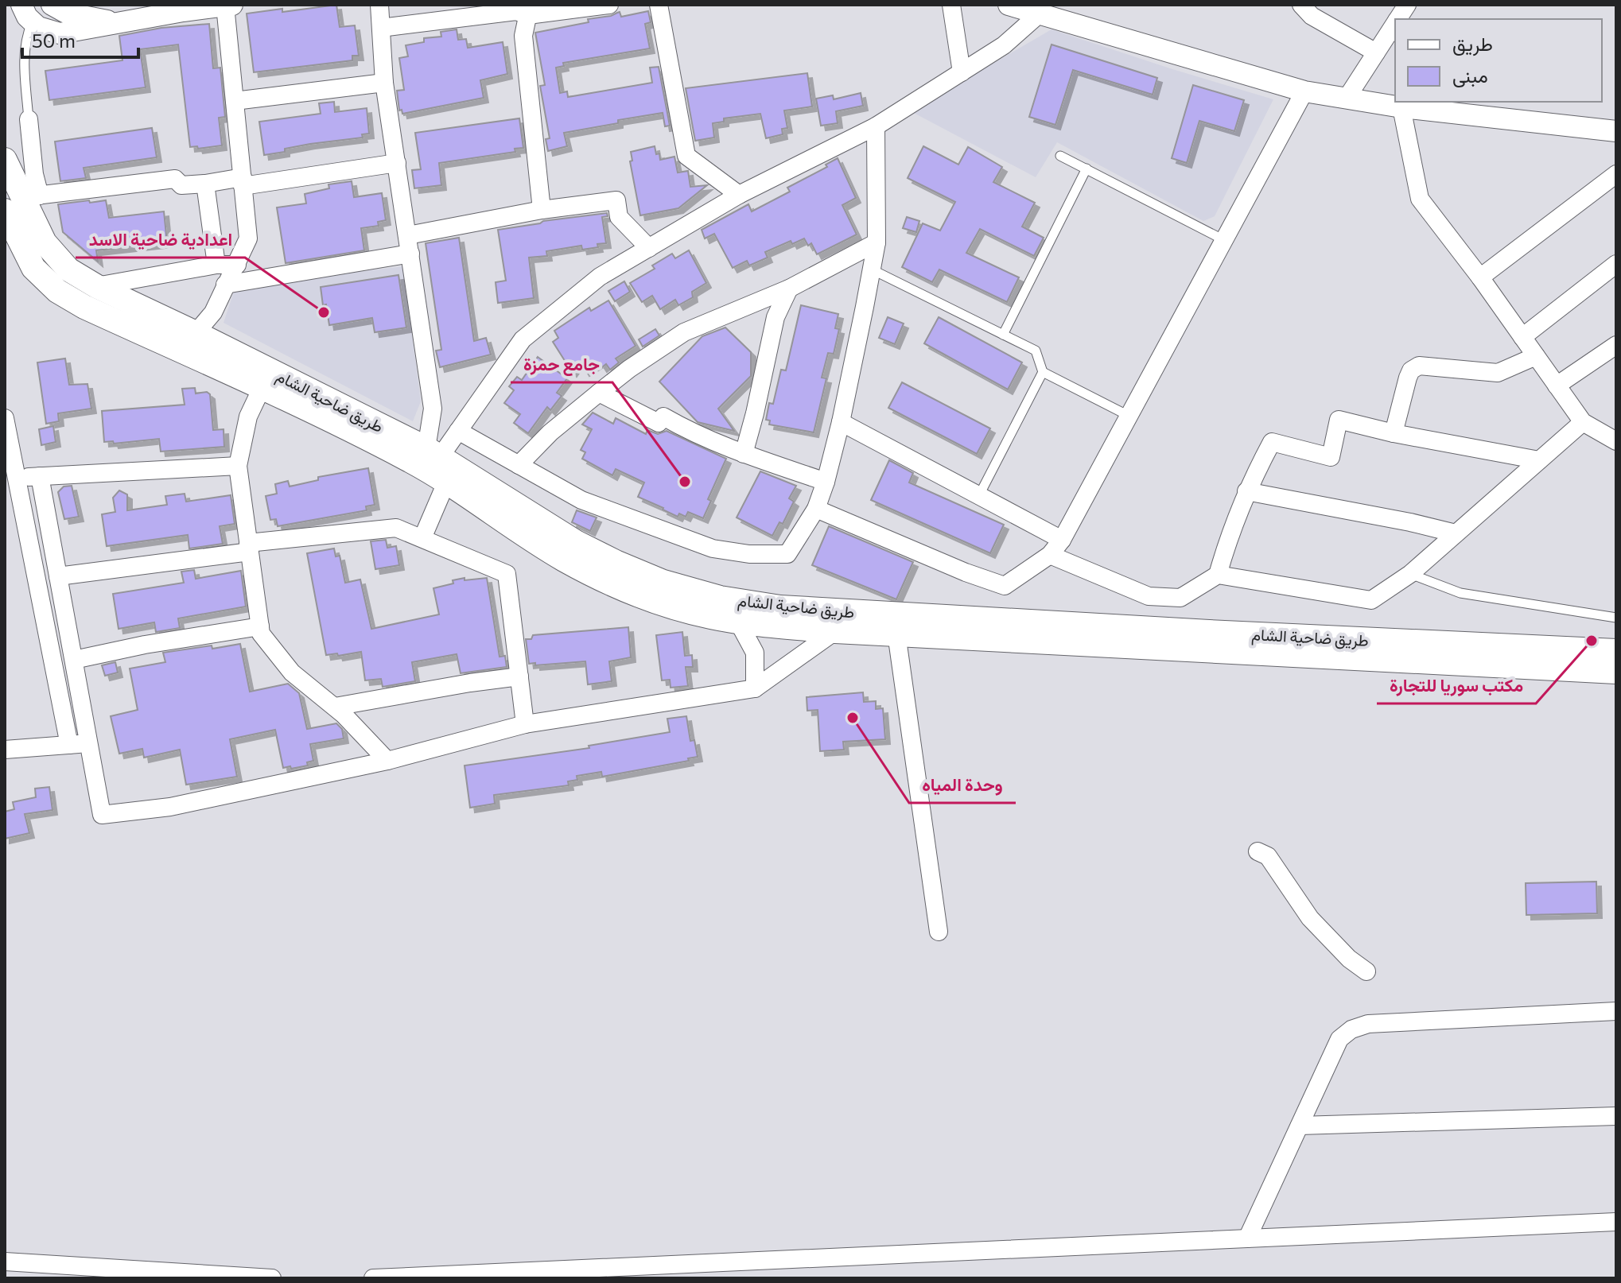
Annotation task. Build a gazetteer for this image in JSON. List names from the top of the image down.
{
  "streets": {
    "main road": ["طريق ضاحية الشام"]
  },
  "places": [
    "اعدادية ضاحية الاسد",
    "جامع حمزة",
    "مكتب سوريا للتجارة",
    "وحدة المياه"
  ],
  "legend": ["طريق", "مبنى"],
  "scale_bar": "50 m"
}
